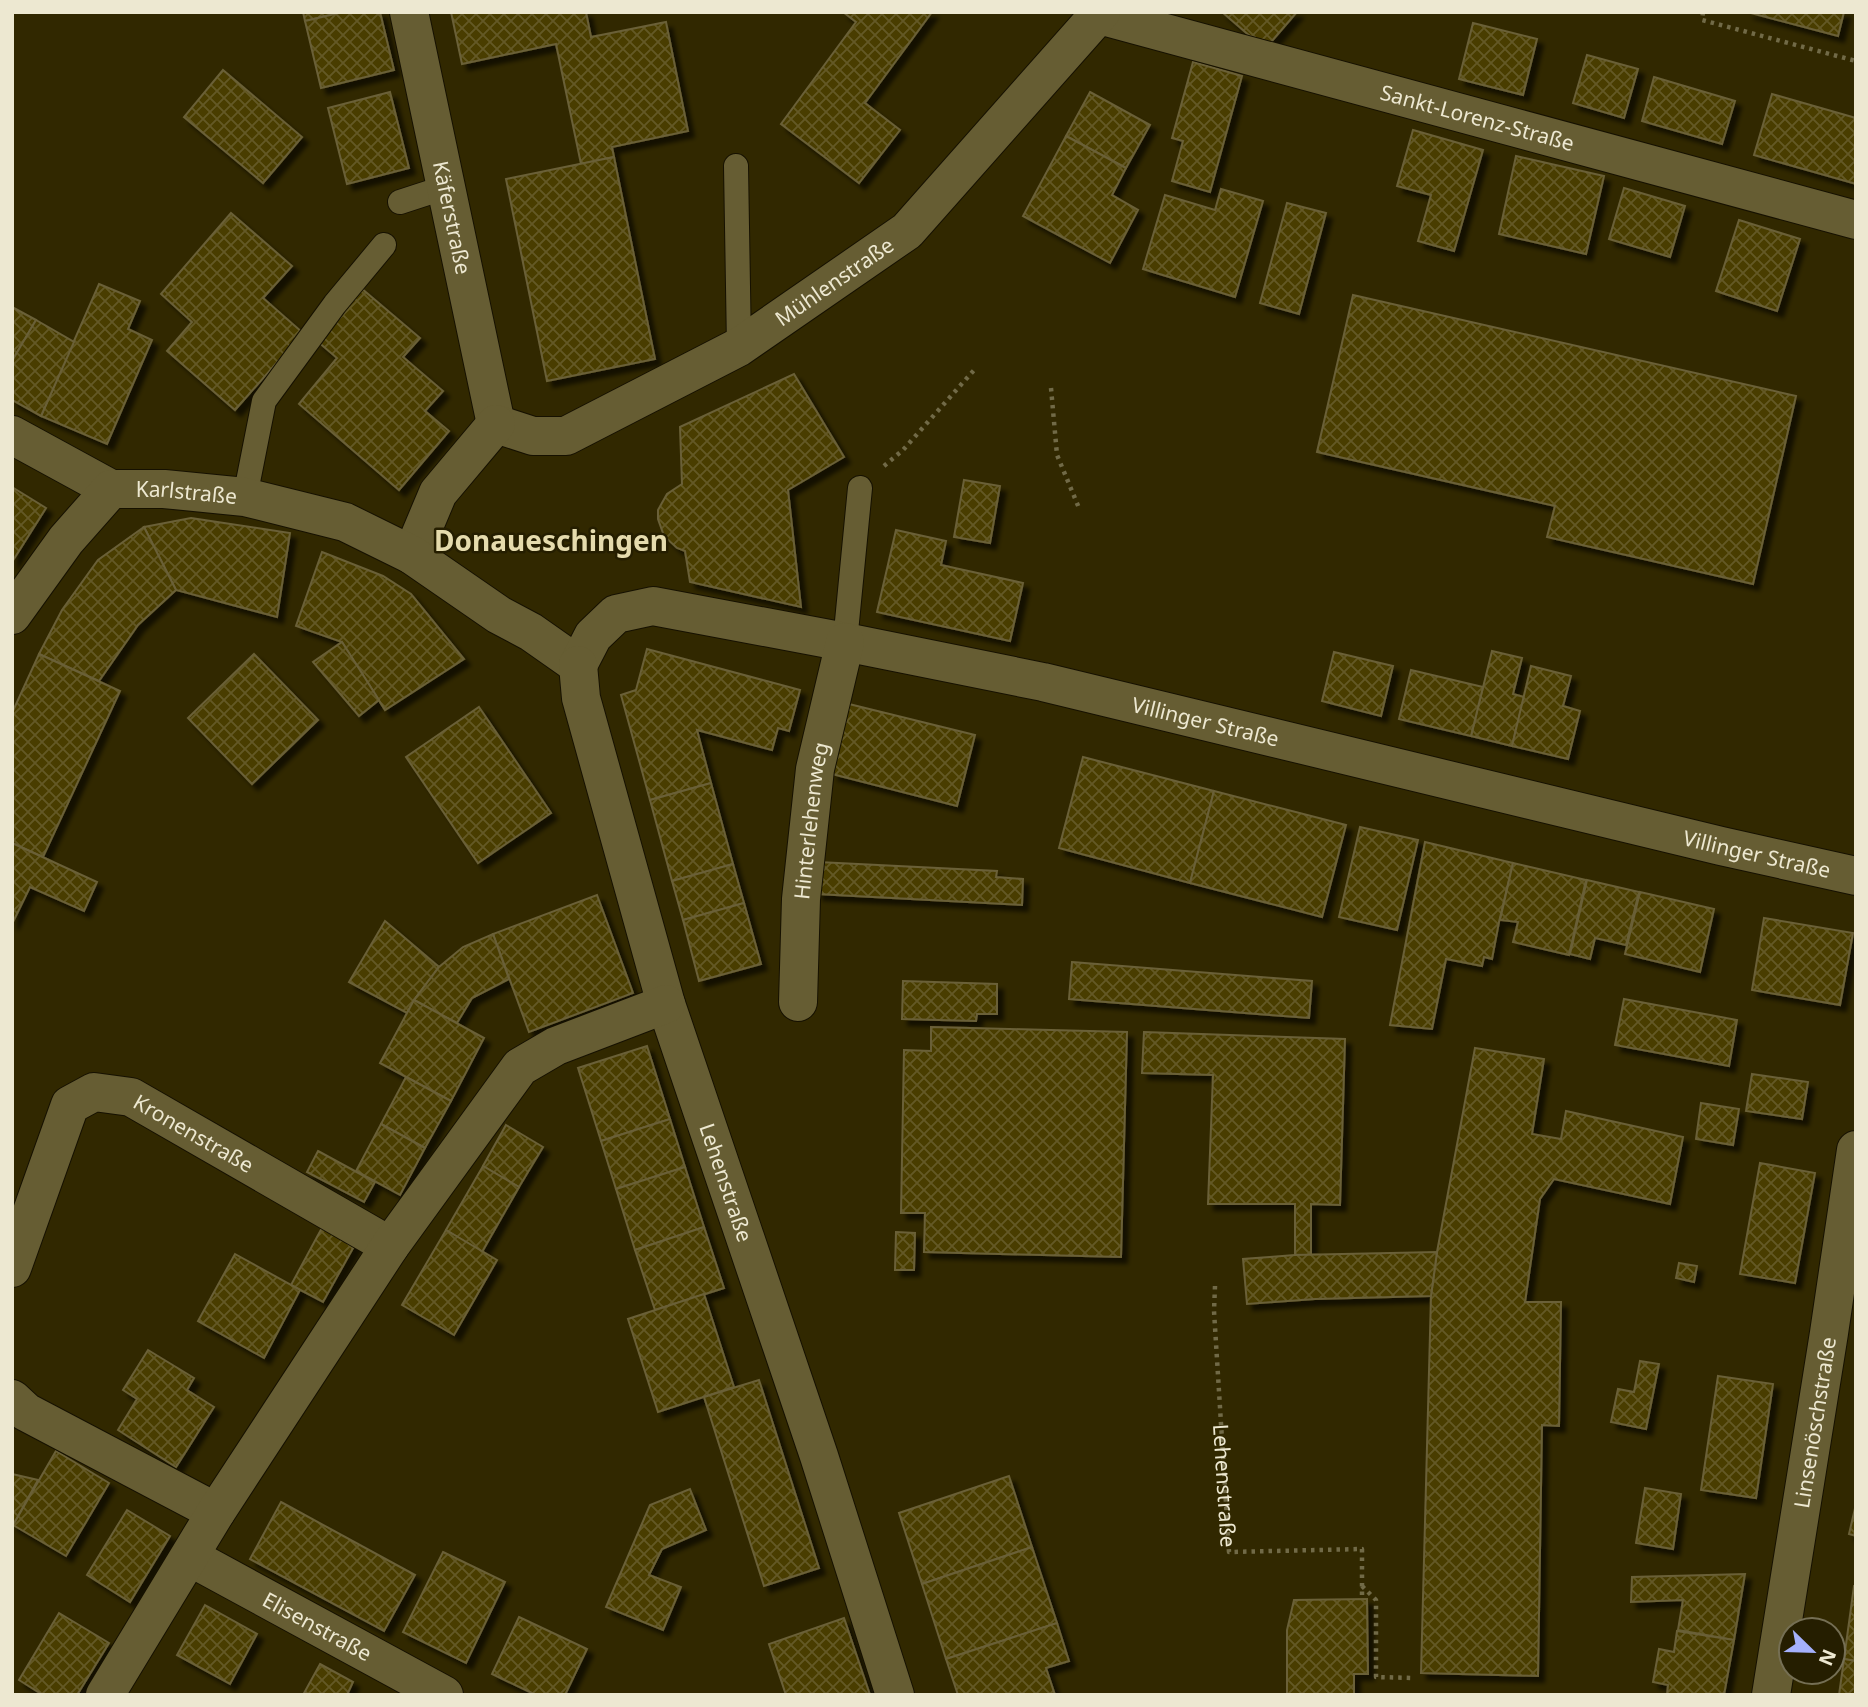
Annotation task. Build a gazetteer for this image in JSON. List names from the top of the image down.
{
  "streets": {
    "street": [
      "Sankt-Lorenz-Straße",
      "Käferstraße",
      "Mühlenstraße",
      "Karlstraße",
      "Villinger Straße",
      "Hinterlehenweg",
      "Kronenstraße",
      "Lehenstraße",
      "Linsenöschstraße",
      "Elisenstraße"
    ]
  },
  "crossings": [
    ["Sankt-Lorenz-Straße", "Mühlenstraße"],
    ["Käferstraße", "Mühlenstraße"],
    ["Karlstraße", "Villinger Straße"],
    ["Karlstraße", "Lehenstraße"],
    ["Villinger Straße", "Hinterlehenweg"],
    ["Villinger Straße", "Lehenstraße"]
  ],
  "districts": ["Donaueschingen"],
  "north": "bottom right"
}
